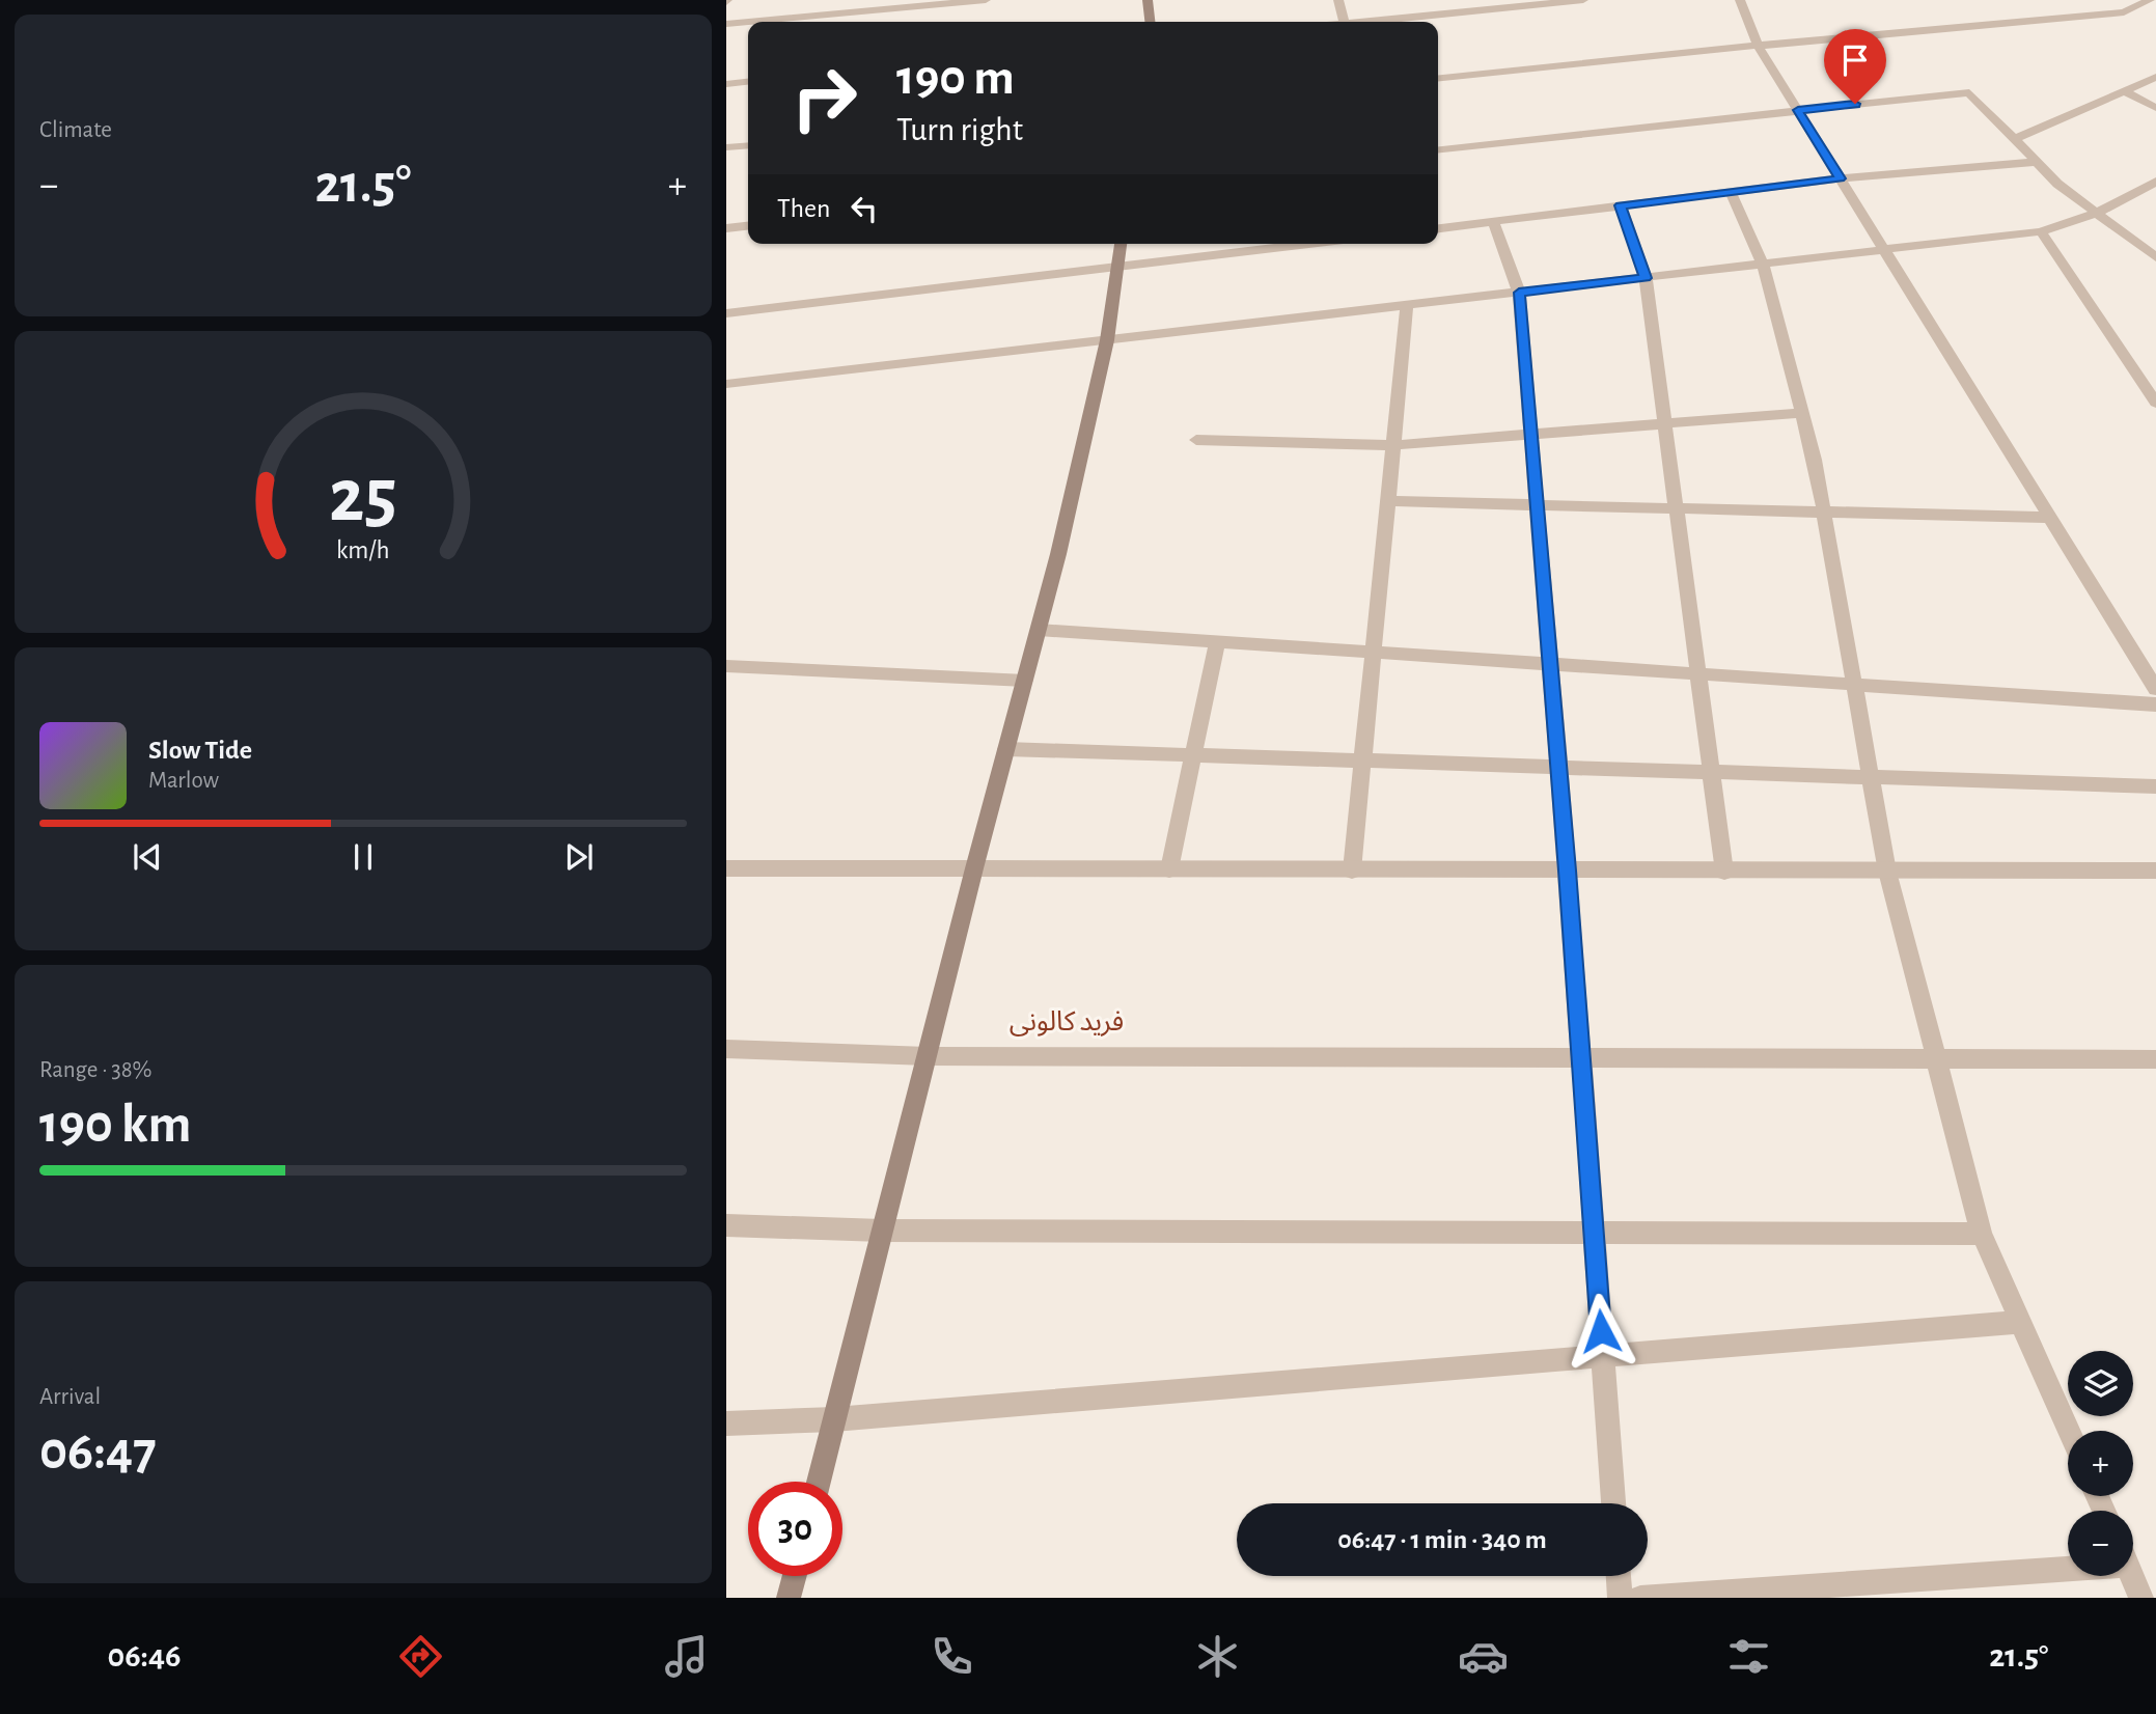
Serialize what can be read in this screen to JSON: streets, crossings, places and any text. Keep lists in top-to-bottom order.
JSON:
{
  "districts": ["فرید کالونی"],
  "page": {
    "tile": [
      "Climate",
      ["Range · 38%", "190 km"],
      ["Arrival", "06:47"]
    ],
    "turn": ["190 m", "Turn right"],
    "heat": ["−", "21.5°", "+"],
    "then": "Then",
    "song": ["Slow Tide", "Marlow"],
    "map_buttons": ["+", "−"],
    "limit": "30",
    "trip": "06:47 · 1 min · 340 m",
    "tabs": ["06:46", "21.5°"],
    "gauge": ["25", "km/h"]
  }
}
